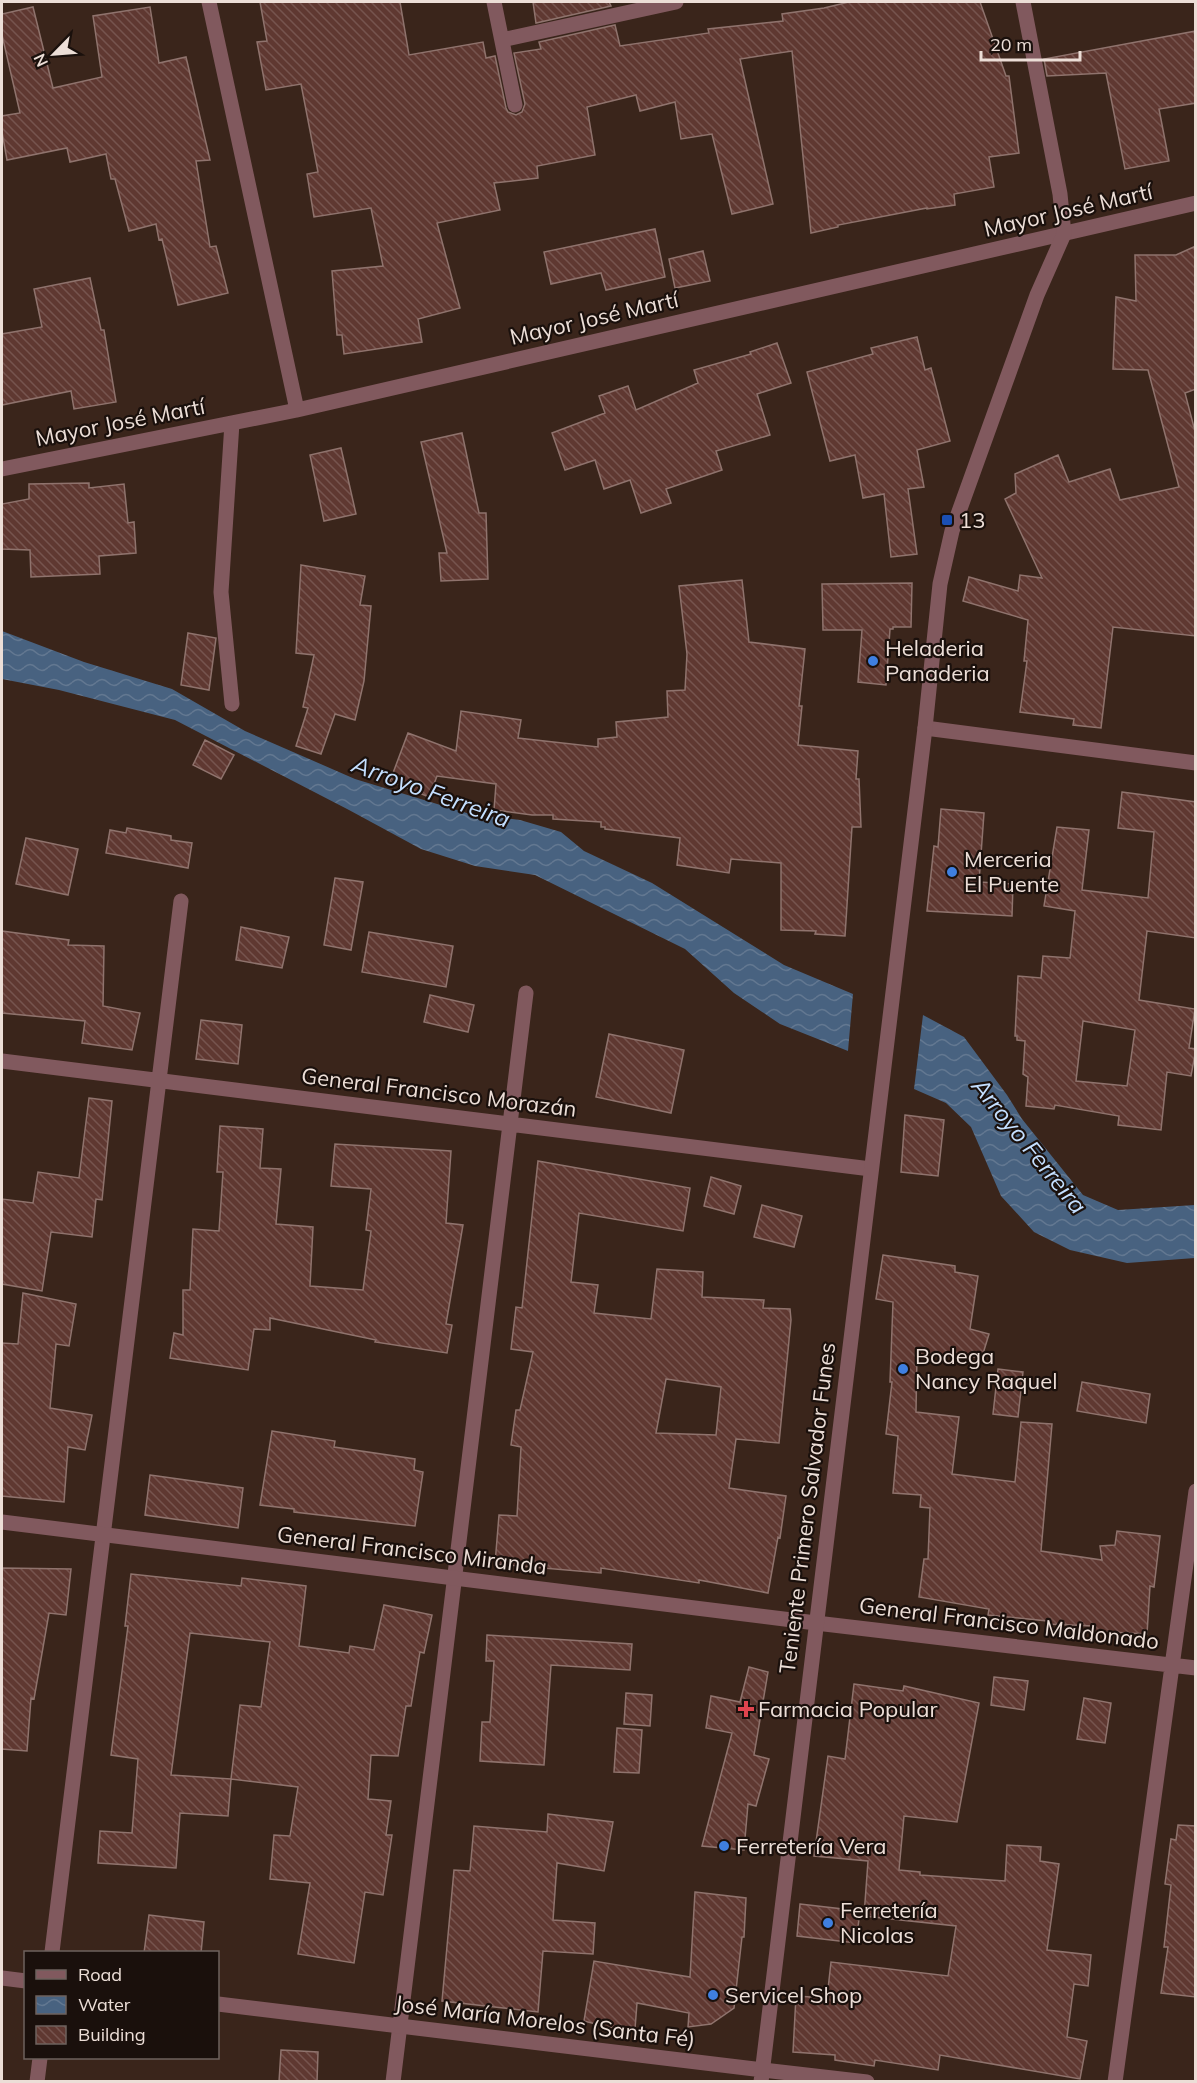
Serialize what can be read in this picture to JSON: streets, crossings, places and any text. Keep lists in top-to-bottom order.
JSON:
{
  "streets": {
    "street": [
      "Mayor José Martí",
      "General Francisco Morazán",
      "Teniente Primero Salvador Funes",
      "General Francisco Miranda",
      "General Francisco Maldonado",
      "José María Morelos (Santa Fé)"
    ]
  },
  "crossings": [
    ["Mayor José Martí", "Teniente Primero Salvador Funes"],
    ["General Francisco Morazán", "Teniente Primero Salvador Funes"],
    ["Teniente Primero Salvador Funes", "General Francisco Miranda"],
    ["Teniente Primero Salvador Funes", "General Francisco Maldonado"],
    ["Teniente Primero Salvador Funes", "José María Morelos (Santa Fé)"],
    ["General Francisco Miranda", "General Francisco Maldonado"]
  ],
  "water": ["Arroyo Ferreira"],
  "places": {
    "transit": ["13"],
    "other": [
      "Heladeria Panaderia",
      "Merceria El Puente",
      "Bodega Nancy Raquel",
      "Ferretería Vera",
      "Ferretería Nicolas",
      "Servicel Shop"
    ],
    "health": ["Farmacia Popular"]
  },
  "legend": ["Road", "Water", "Building"],
  "scale_bar": "20 m",
  "north": "bottom left"
}
